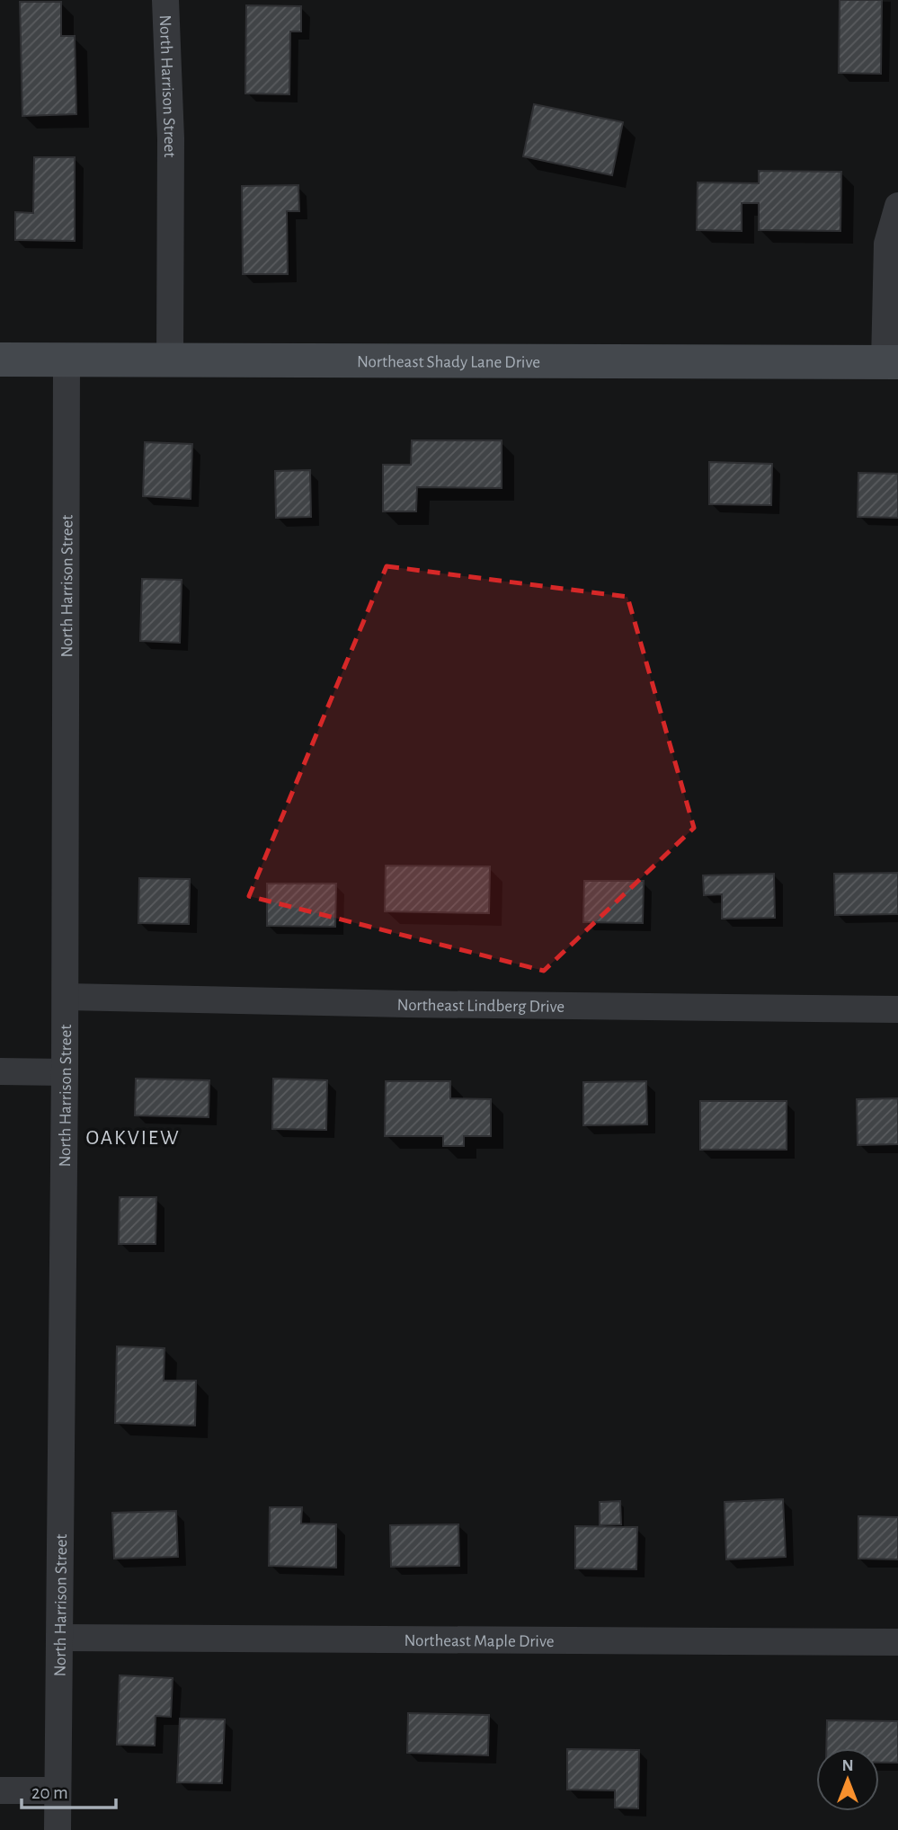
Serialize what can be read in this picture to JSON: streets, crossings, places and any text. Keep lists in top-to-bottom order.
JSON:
{
  "streets": {
    "street": [
      "North Harrison Street",
      "Northeast Shady Lane Drive",
      "Northeast Lindberg Drive",
      "Northeast Maple Drive"
    ]
  },
  "crossings": [
    ["North Harrison Street", "Northeast Shady Lane Drive"],
    ["North Harrison Street", "Northeast Lindberg Drive"],
    ["North Harrison Street", "Northeast Maple Drive"]
  ],
  "districts": ["OAKVIEW"],
  "scale_bar": "20 m",
  "north": "top"
}
